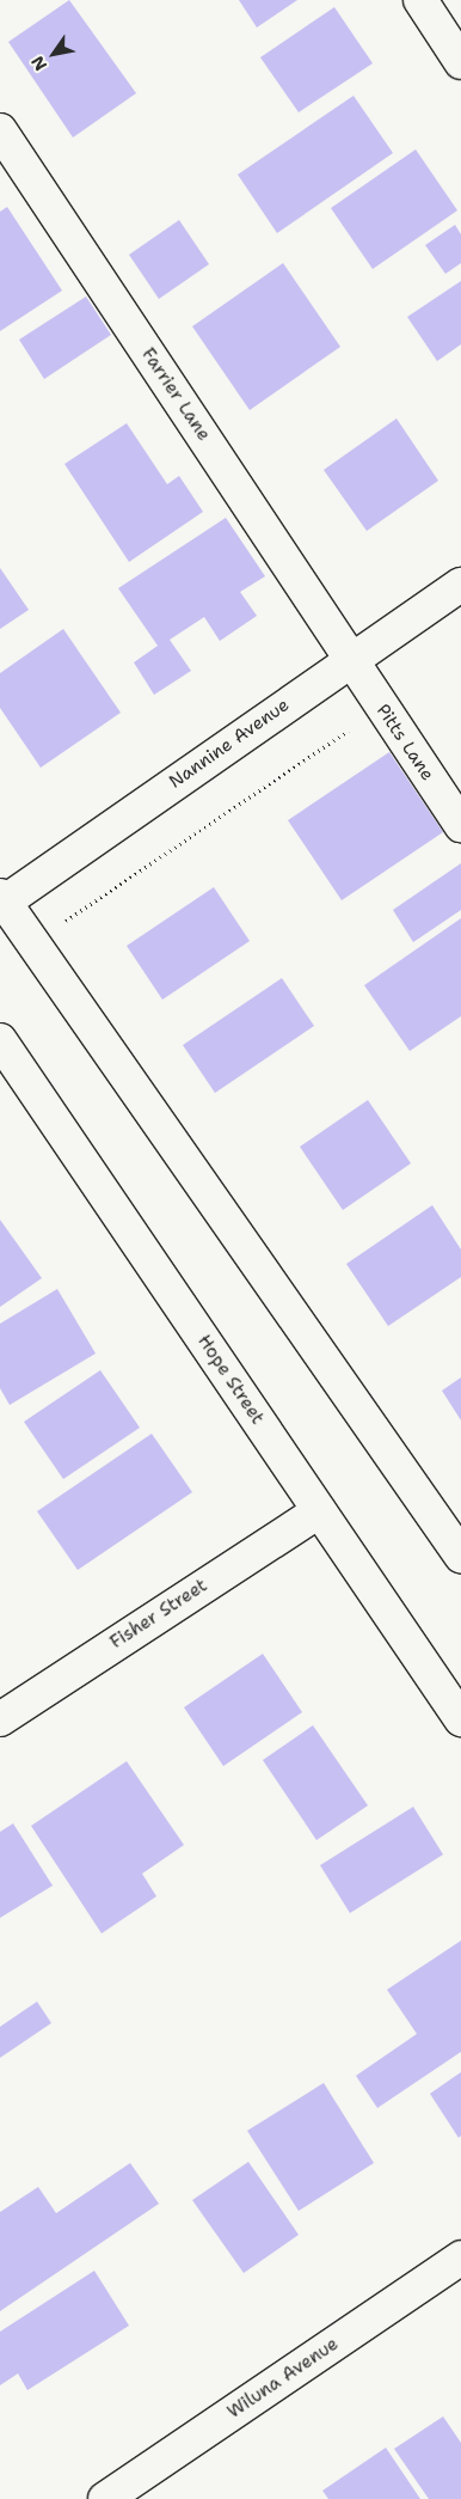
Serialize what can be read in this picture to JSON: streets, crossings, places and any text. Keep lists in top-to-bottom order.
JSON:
{
  "streets": {
    "street": [
      "Farrier Lane",
      "Pitts Lane",
      "Nannine Avenue",
      "Hope Street",
      "Fisher Street",
      "Wiluna Avenue"
    ]
  },
  "crossings": [
    ["Farrier Lane", "Pitts Lane"],
    ["Farrier Lane", "Nannine Avenue"],
    ["Pitts Lane", "Nannine Avenue"],
    ["Hope Street", "Fisher Street"]
  ],
  "north": "bottom left"
}
